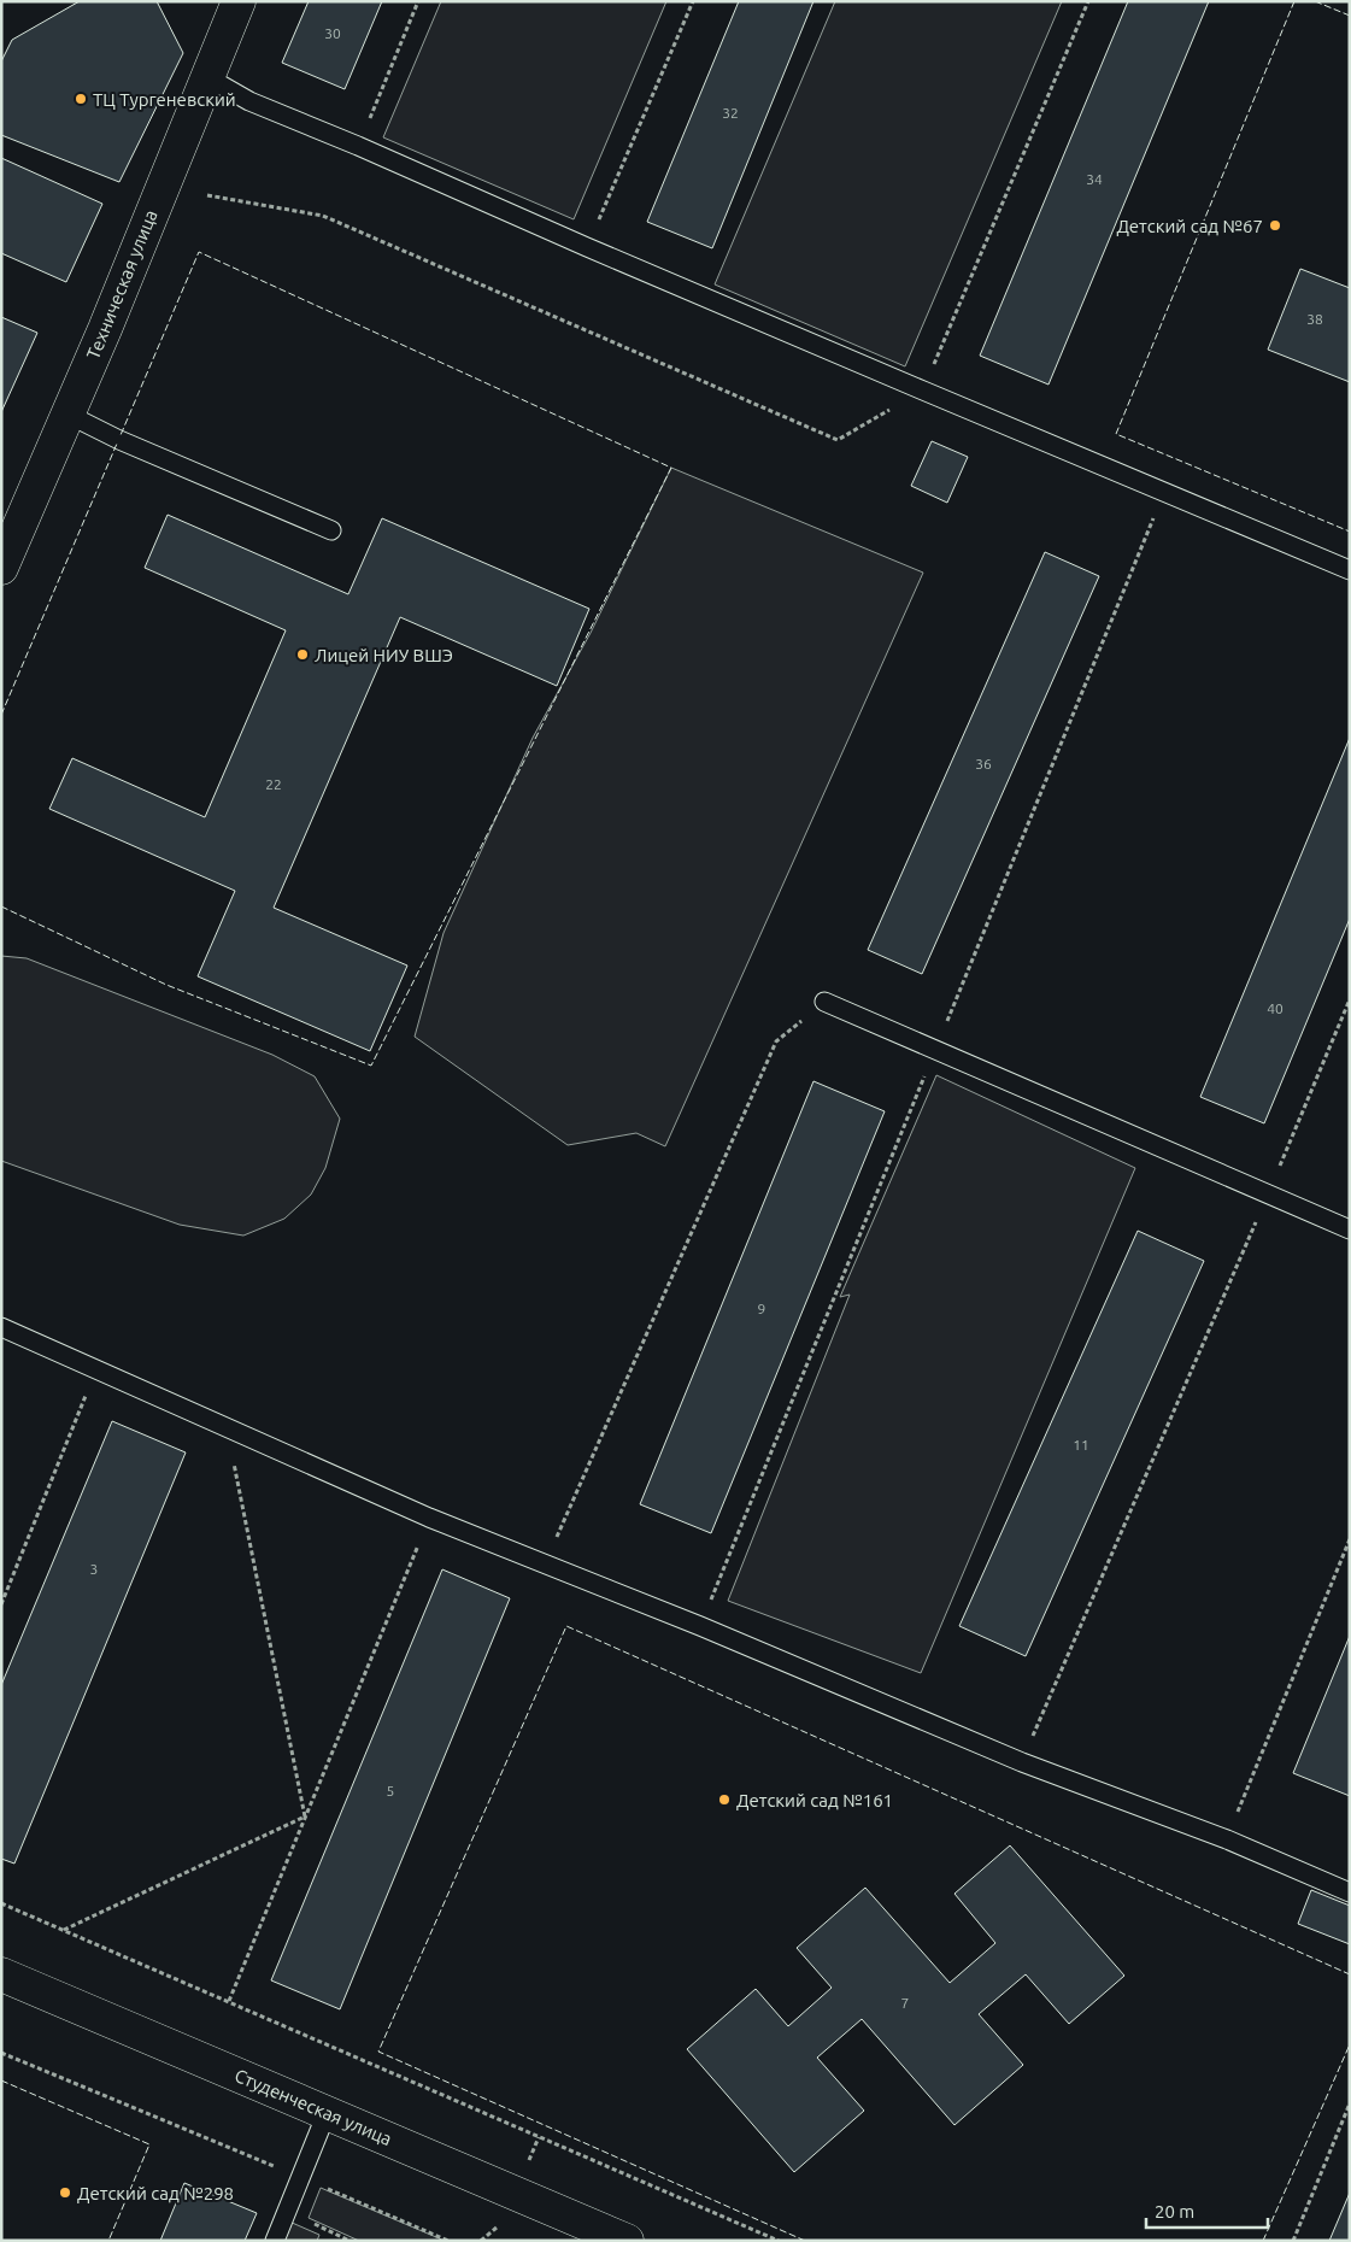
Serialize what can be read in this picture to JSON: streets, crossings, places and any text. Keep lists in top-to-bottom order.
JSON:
{
  "streets": {
    "street": ["Техническая улица", "Студенческая улица"]
  },
  "places": [
    "ТЦ Тургеневский",
    "Детский сад №67",
    "Лицей НИУ ВШЭ",
    "Детский сад №161",
    "Детский сад №298"
  ],
  "house_numbers": [
    "30",
    "32",
    "34",
    "38",
    "36",
    "22",
    "40",
    "9",
    "11",
    "3",
    "5",
    "7"
  ],
  "scale_bar": "20 m"
}
